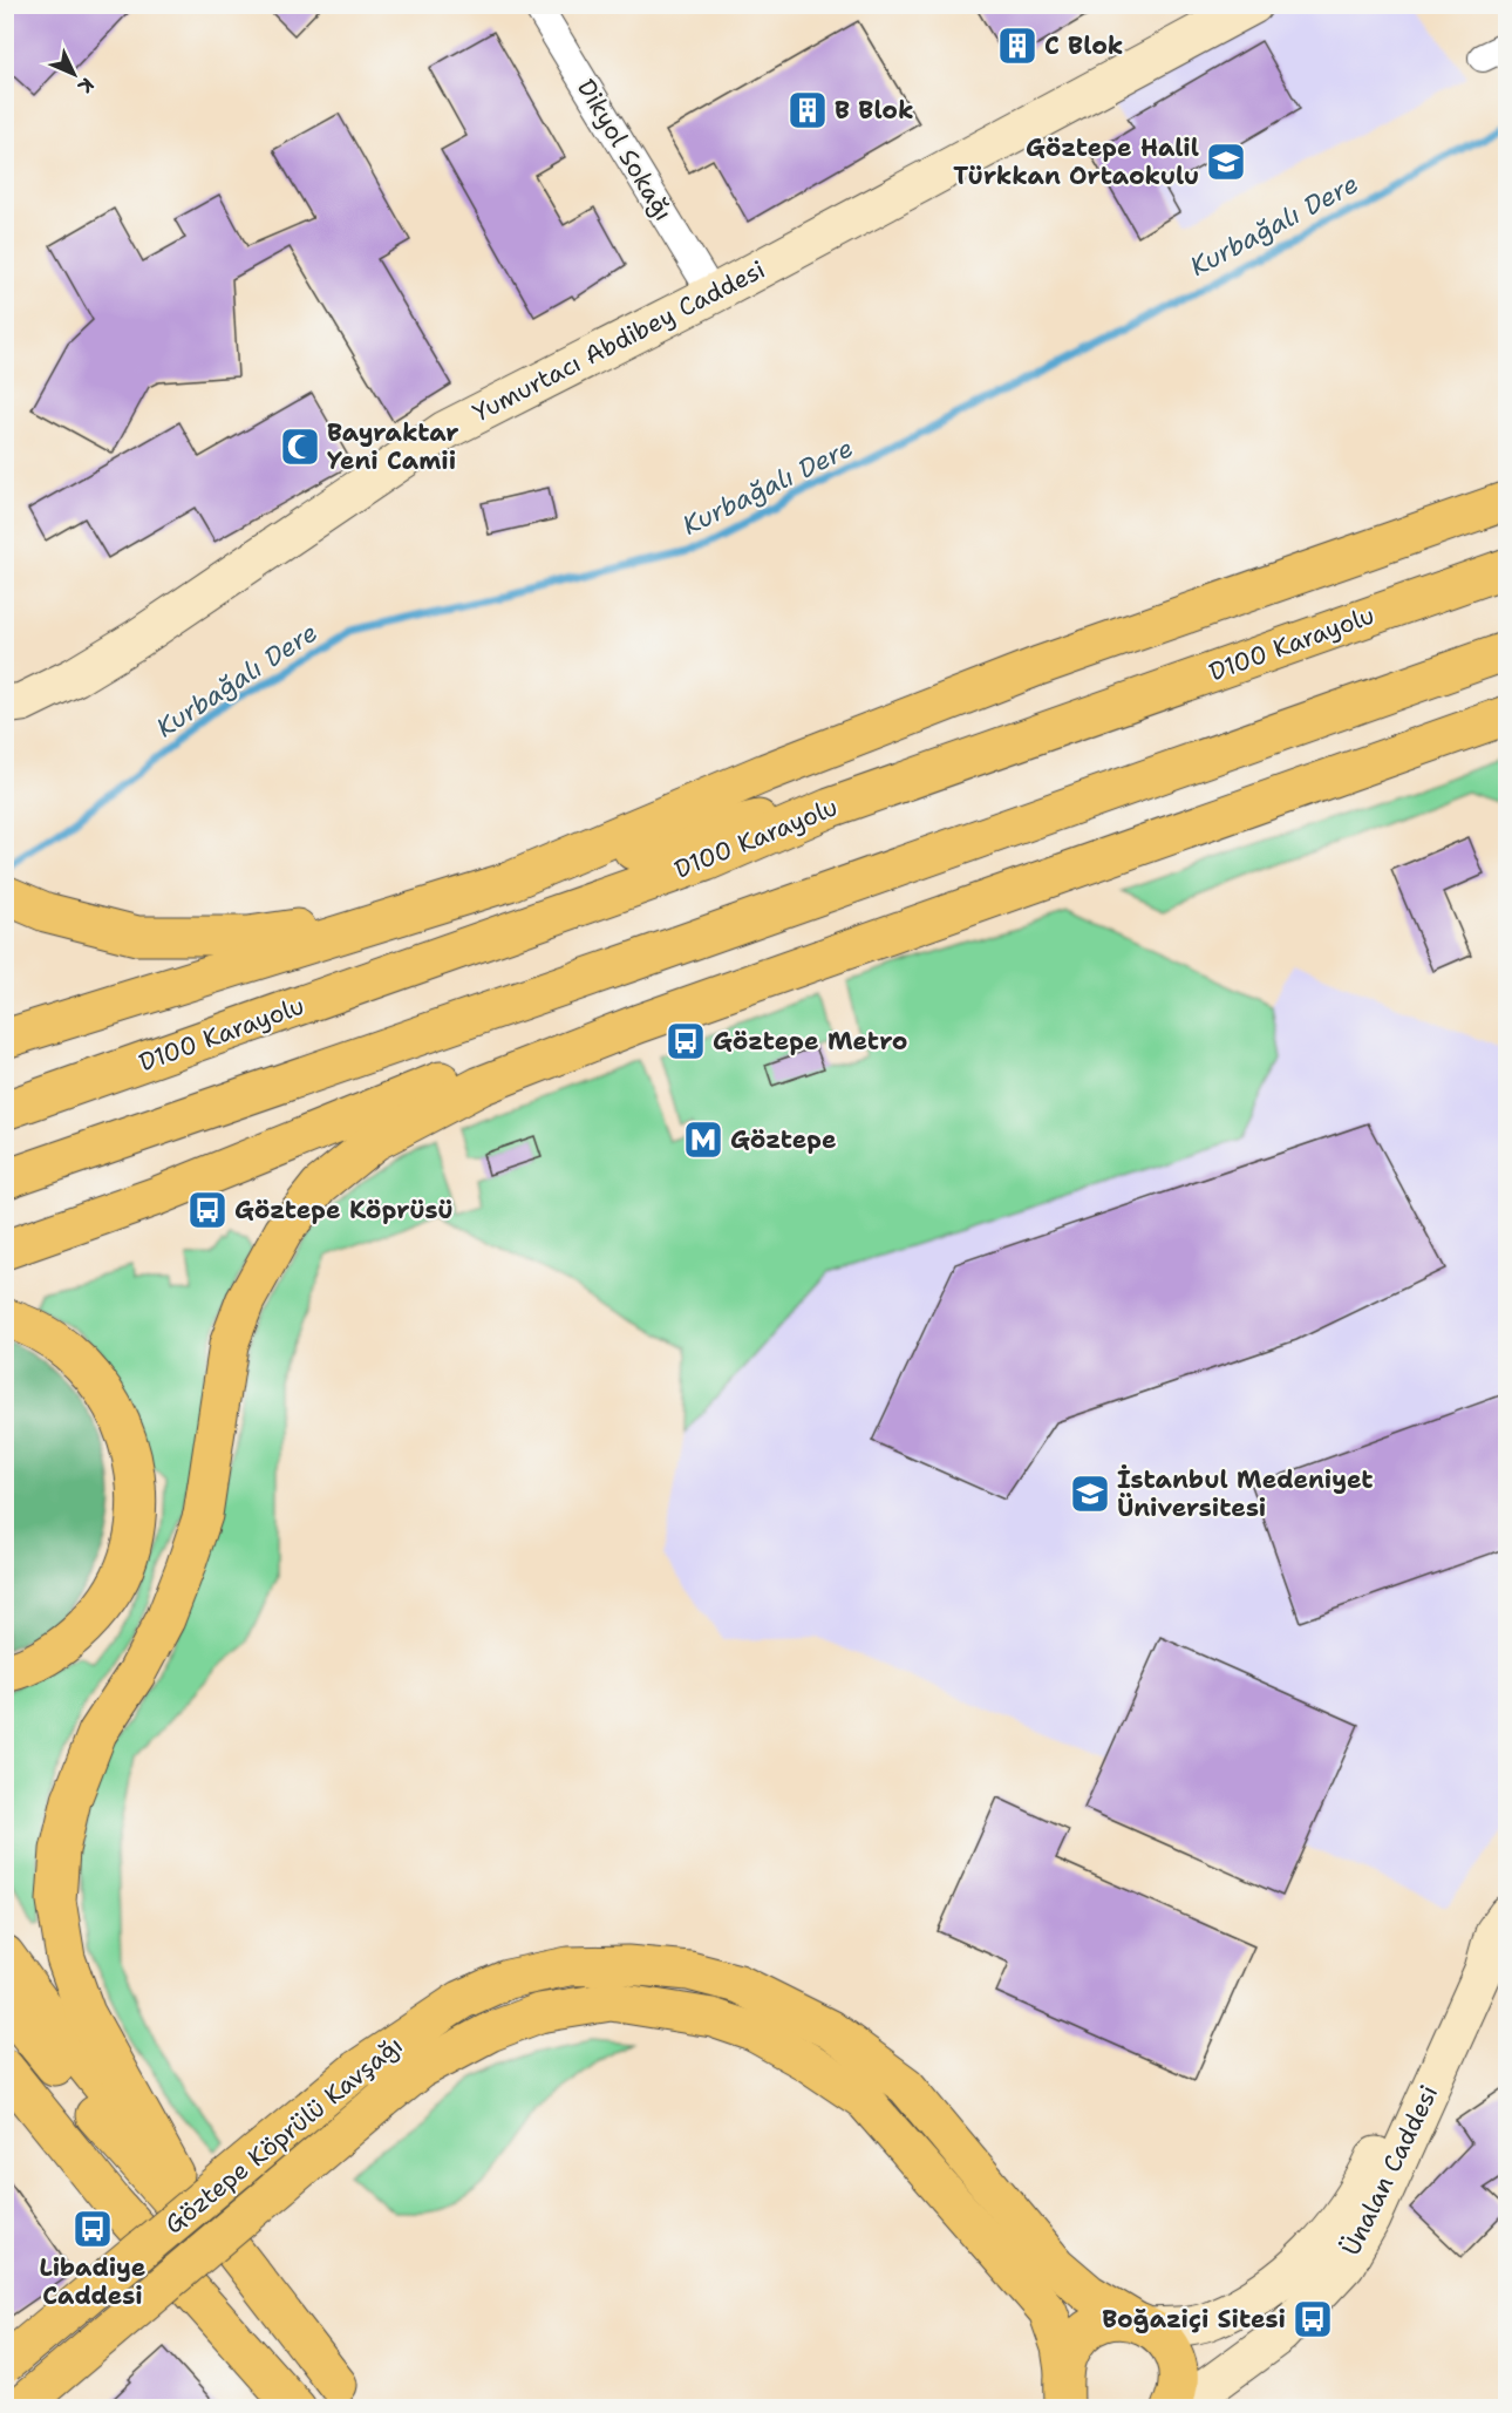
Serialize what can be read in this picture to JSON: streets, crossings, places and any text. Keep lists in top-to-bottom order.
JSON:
{
  "streets": {
    "main road": [
      "Yumurtacı Abdibey Caddesi",
      "D100 Karayolu",
      "Göztepe Köprülü Kavşağı",
      "Ünalan Caddesi"
    ],
    "street": ["Dikyol Sokağı"]
  },
  "crossings": [
    ["Dikyol Sokağı", "Yumurtacı Abdibey Caddesi"]
  ],
  "water": ["Kurbağalı Dere"],
  "places": {
    "building": ["C Blok", "B Blok"],
    "school or university": ["Göztepe Halil Türkkan Ortaokulu", "İstanbul Medeniyet Üniversitesi"],
    "mosque": ["Bayraktar Yeni Camii"],
    "bus stop": [
      "Göztepe Metro",
      "Göztepe Köprüsü",
      "Libadiye Caddesi",
      "Boğaziçi Sitesi"
    ],
    "metro station": ["Göztepe"]
  },
  "north": "bottom right"
}
